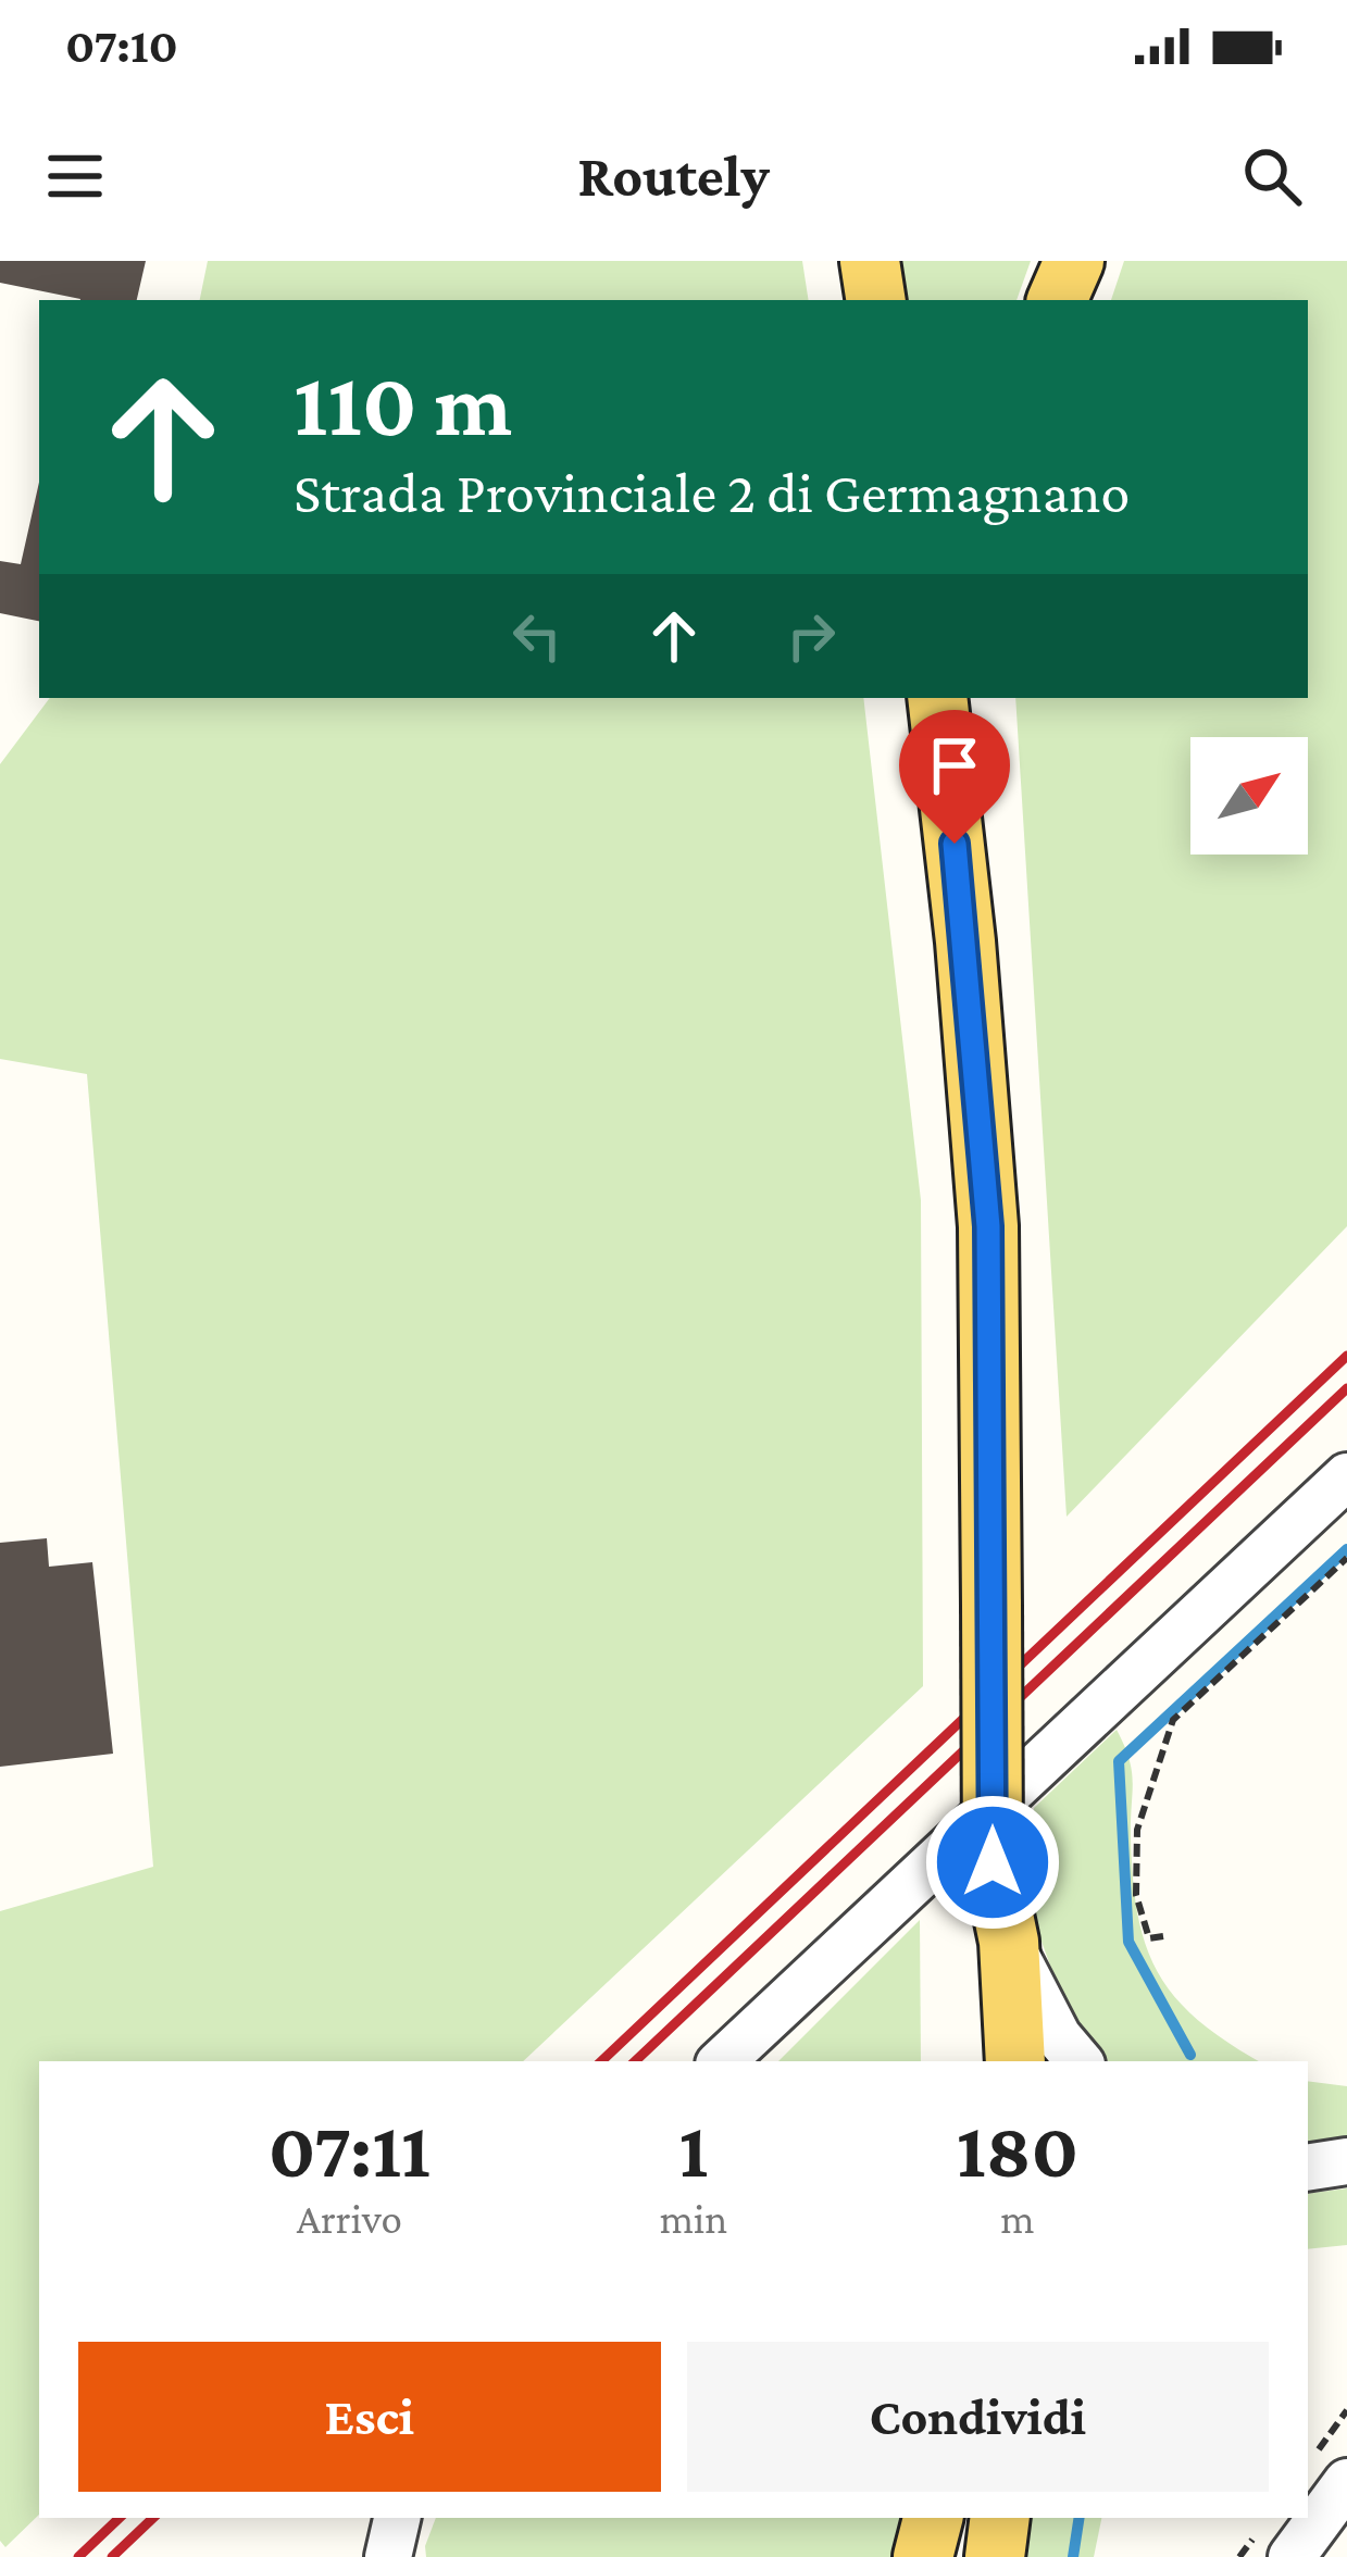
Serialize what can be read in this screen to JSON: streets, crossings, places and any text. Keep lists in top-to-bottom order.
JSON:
{
  "north": "top right",
  "page": {
    "status": "07:10",
    "header": "Routely",
    "turn": ["110 m", "Strada Provinciale 2 di Germagnano"],
    "eta": [
      "07:11",
      "Arrivo",
      "1",
      "min",
      "180",
      "m"
    ],
    "buttons": ["Esci", "Condividi"]
  }
}
